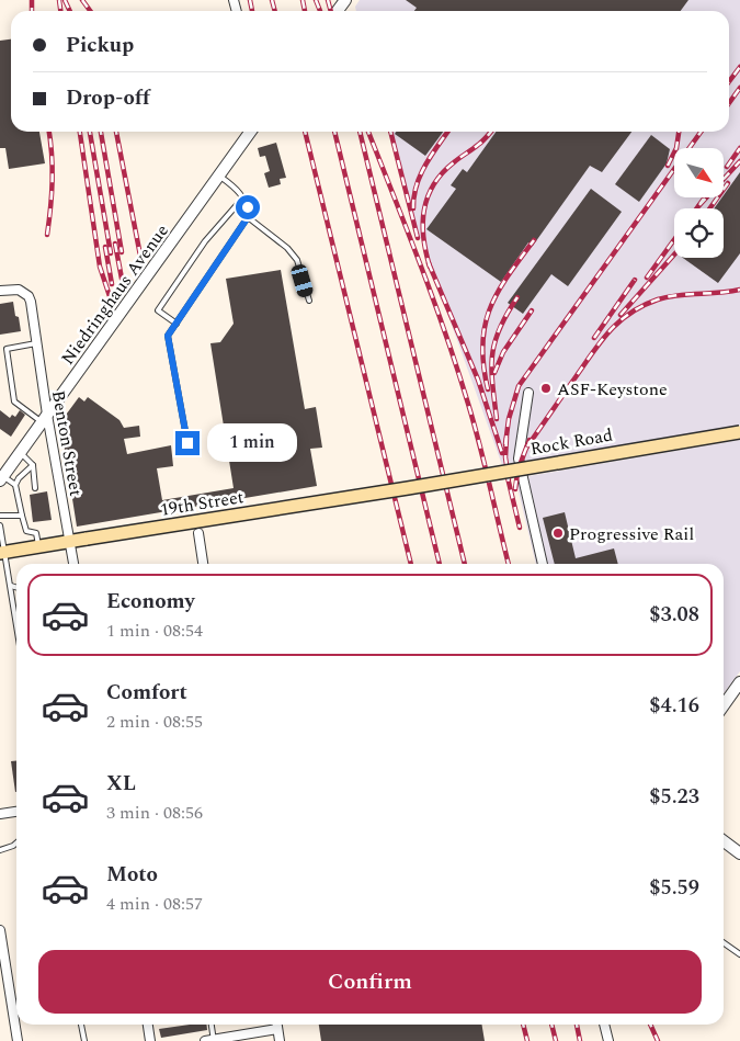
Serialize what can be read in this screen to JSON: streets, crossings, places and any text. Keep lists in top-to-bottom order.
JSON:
{
  "streets": {
    "main road": ["Rock Road", "19th Street"],
    "street": ["Niedringhaus Avenue", "Benton Street"]
  },
  "crossings": [
    ["Niedringhaus Avenue", "Benton Street"],
    ["Rock Road", "19th Street"],
    ["Benton Street", "19th Street"]
  ],
  "places": ["ASF-Keystone", "Progressive Rail"],
  "north": "bottom right",
  "page": {
    "banner": ["Pickup", "Drop-off"],
    "bubble": "1 min",
    "list": [
      {
        "name": "Economy",
        "note": "1 min · 08:54",
        "value": "$3.08"
      },
      {
        "name": "Comfort",
        "note": "2 min · 08:55",
        "value": "$4.16"
      },
      {
        "name": "XL",
        "note": "3 min · 08:56",
        "value": "$5.23"
      },
      {
        "name": "Moto",
        "note": "4 min · 08:57",
        "value": "$5.59"
      }
    ],
    "buttons": "Confirm"
  }
}
